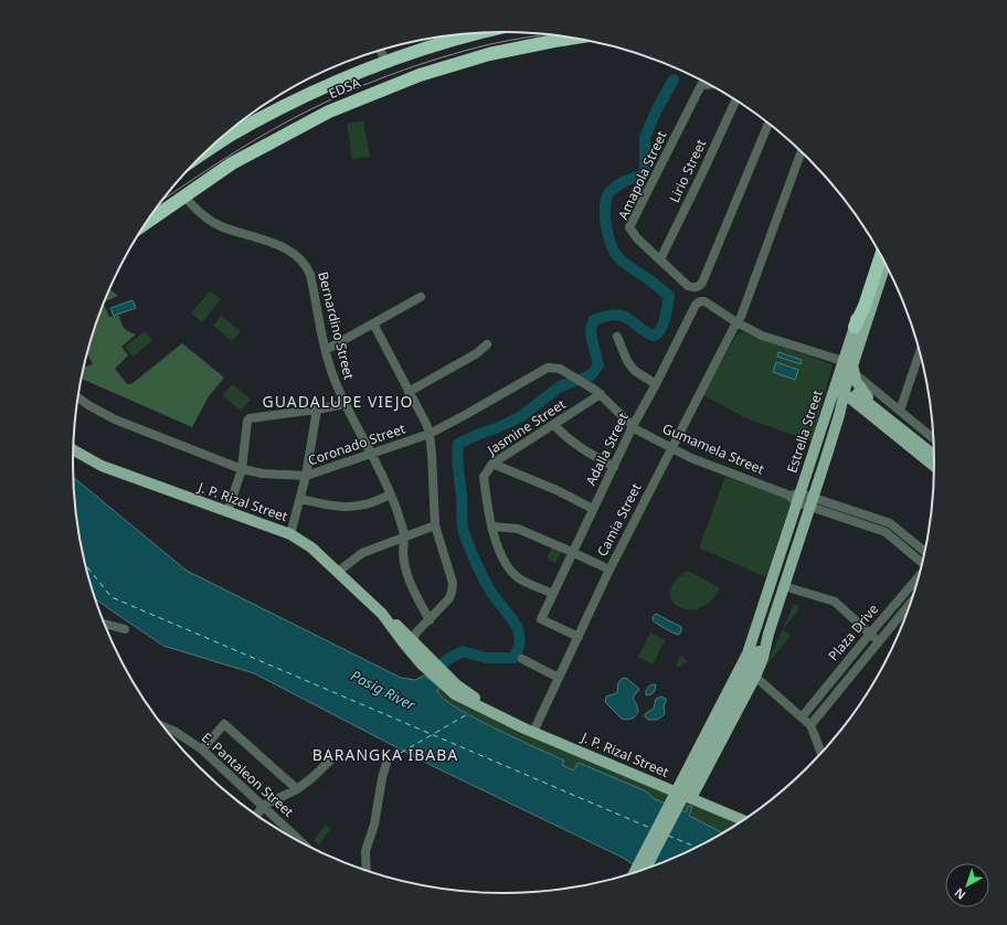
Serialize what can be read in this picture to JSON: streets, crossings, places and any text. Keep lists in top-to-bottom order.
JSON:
{
  "streets": {
    "highway": ["EDSA"],
    "main road": ["Estrella Street", "J. P. Rizal Street"],
    "street": [
      "Lirio Street",
      "Amapola Street",
      "Bernardino Street",
      "Jasmine Street",
      "Coronado Street",
      "Adalla Street",
      "Gumamela Street",
      "Camia Street",
      "Plaza Drive",
      "E. Pantaleon Street"
    ]
  },
  "crossings": [
    ["EDSA", "Bernardino Street"],
    ["Lirio Street", "Amapola Street"],
    ["Bernardino Street", "Coronado Street"],
    ["Jasmine Street", "Adalla Street"],
    ["Jasmine Street", "Gumamela Street"],
    ["Estrella Street", "Gumamela Street"],
    ["Estrella Street", "J. P. Rizal Street"],
    ["Coronado Street", "Gumamela Street"],
    ["Adalla Street", "Gumamela Street"],
    ["Adalla Street", "Camia Street"],
    ["Gumamela Street", "Camia Street"],
    ["J. P. Rizal Street", "Camia Street"]
  ],
  "districts": ["GUADALUPE VIEJO", "BARANGKA IBABA"],
  "water": ["Pasig River"],
  "north": "bottom left"
}
